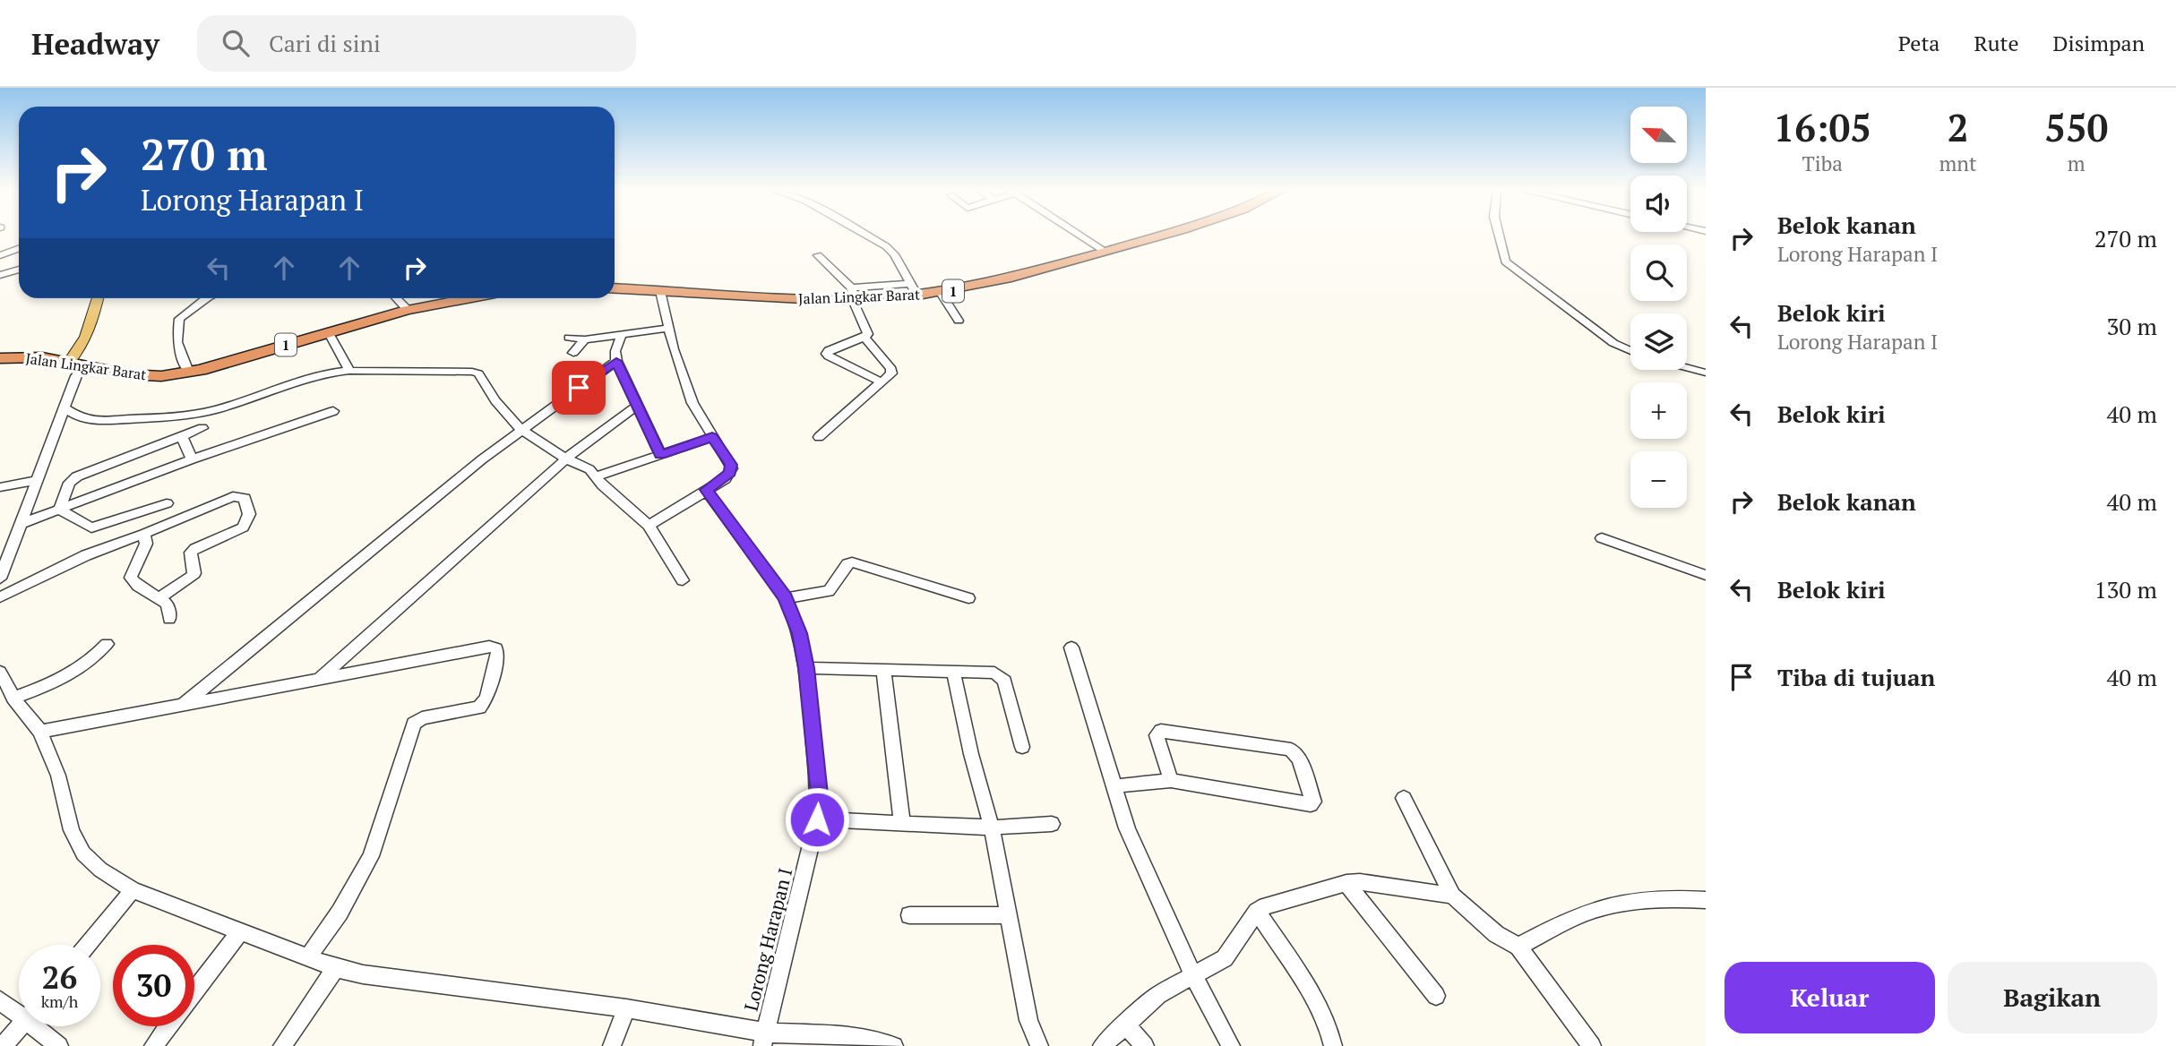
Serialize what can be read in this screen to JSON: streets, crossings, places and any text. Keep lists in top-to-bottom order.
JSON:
{
  "streets": {
    "highway": ["1", "Jalan Lingkar Barat"],
    "street": ["Lorong Harapan I"]
  },
  "north": "top left",
  "page": {
    "header": "Headway",
    "search": "Cari di sini",
    "nav": ["Peta", "Rute", "Disimpan"],
    "eta": [
      "16:05",
      "Tiba",
      "2",
      "mnt",
      "550",
      "m"
    ],
    "map_buttons": ["+", "−"],
    "turn": ["270 m", "Lorong Harapan I"],
    "list": [
      {
        "name": "Belok kanan",
        "note": "Lorong Harapan I",
        "value": "270 m"
      },
      {
        "name": "Belok kiri",
        "note": "Lorong Harapan I",
        "value": "30 m"
      },
      {
        "name": "Belok kiri",
        "value": "40 m"
      },
      {
        "name": "Belok kanan",
        "value": "40 m"
      },
      {
        "name": "Belok kiri",
        "value": "130 m"
      },
      {
        "name": "Tiba di tujuan",
        "value": "40 m"
      }
    ],
    "speed": "26 km/h",
    "limit": "30",
    "buttons": ["Keluar", "Bagikan"]
  }
}
